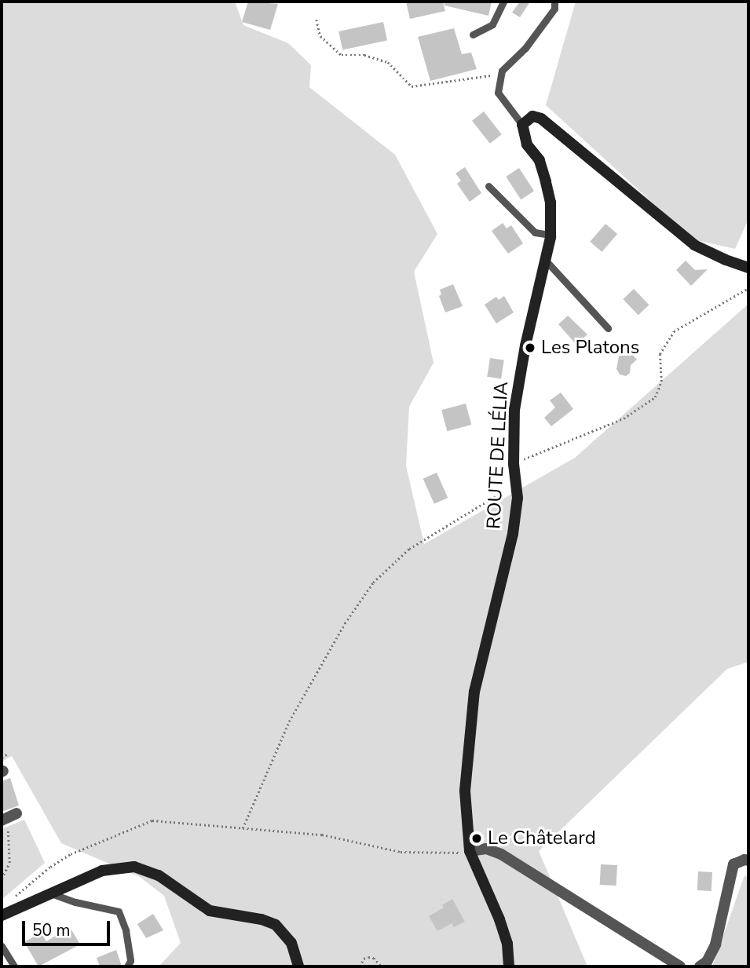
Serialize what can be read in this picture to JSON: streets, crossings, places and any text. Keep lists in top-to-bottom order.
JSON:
{
  "streets": {
    "street": ["ROUTE DE LÉLIA"]
  },
  "places": ["Les Platons", "Le Châtelard"],
  "scale_bar": "50 m"
}
